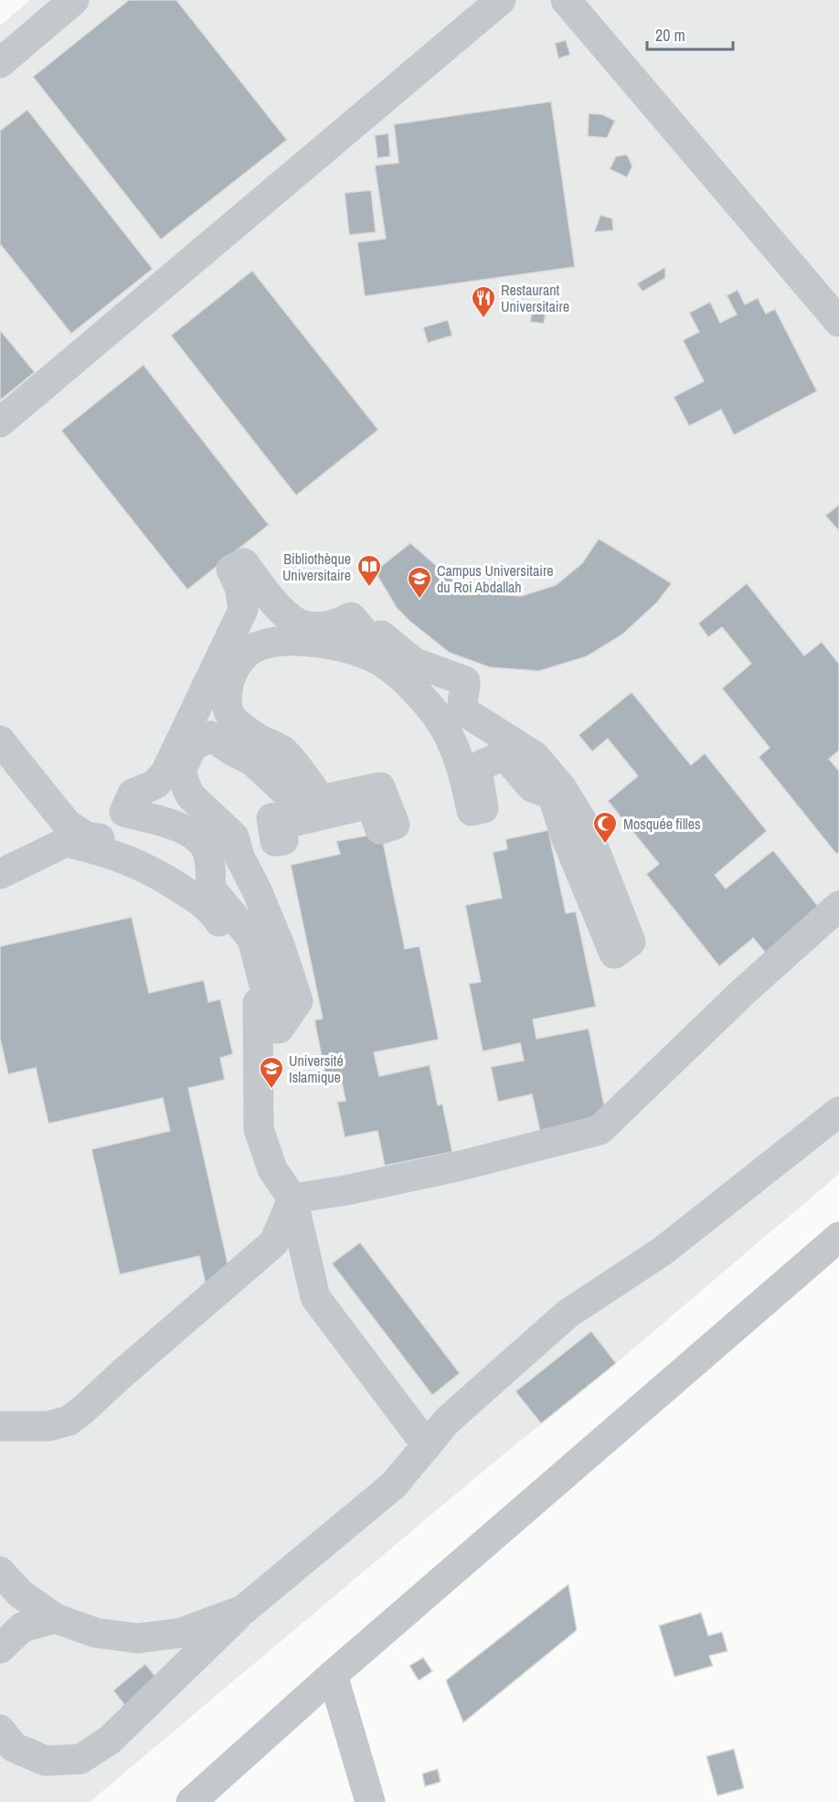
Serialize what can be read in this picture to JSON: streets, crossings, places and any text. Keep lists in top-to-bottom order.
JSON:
{
  "places": {
    "restaurant": ["Restaurant Universitaire"],
    "library": ["Bibliothèque Universitaire"],
    "school or university": ["Campus Universitaire du Roi Abdallah", "Université Islamique"],
    "mosque": ["Mosquée filles"]
  },
  "scale_bar": "20 m"
}
